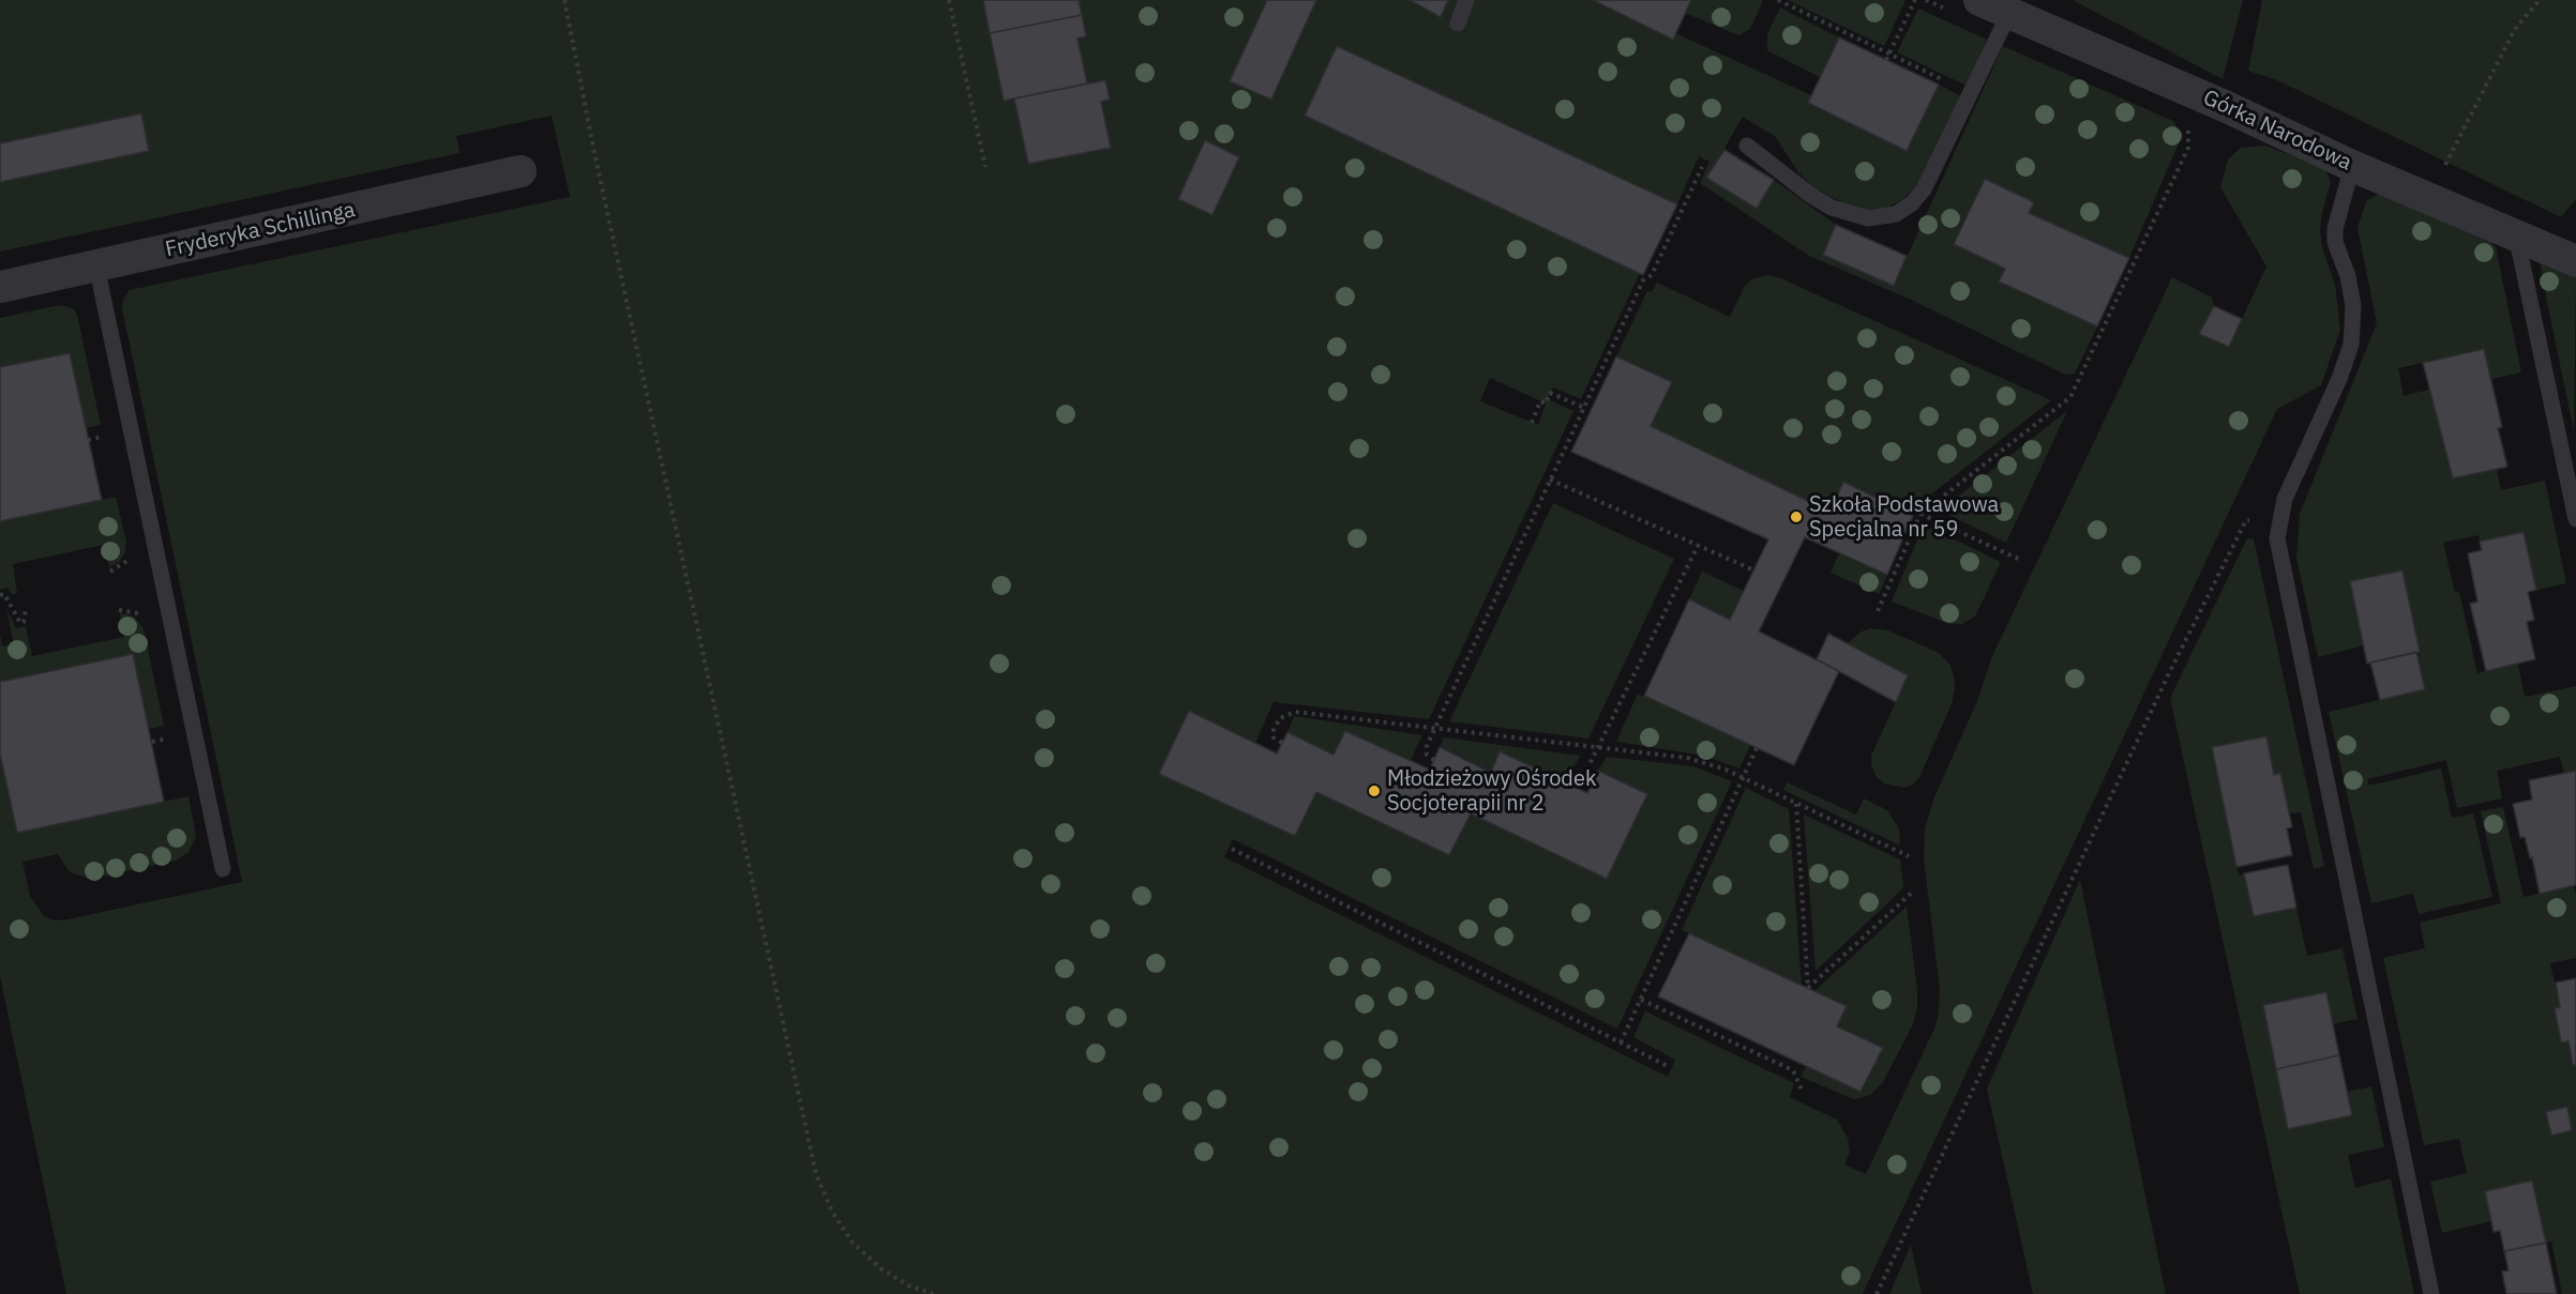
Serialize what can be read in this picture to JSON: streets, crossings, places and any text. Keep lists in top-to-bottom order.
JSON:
{
  "streets": {
    "street": ["Górka Narodowa", "Fryderyka Schillinga"]
  },
  "places": ["Szkoła Podstawowa Specjalna nr 59", "Młodzieżowy Ośrodek Socjoterapii nr 2"]
}
